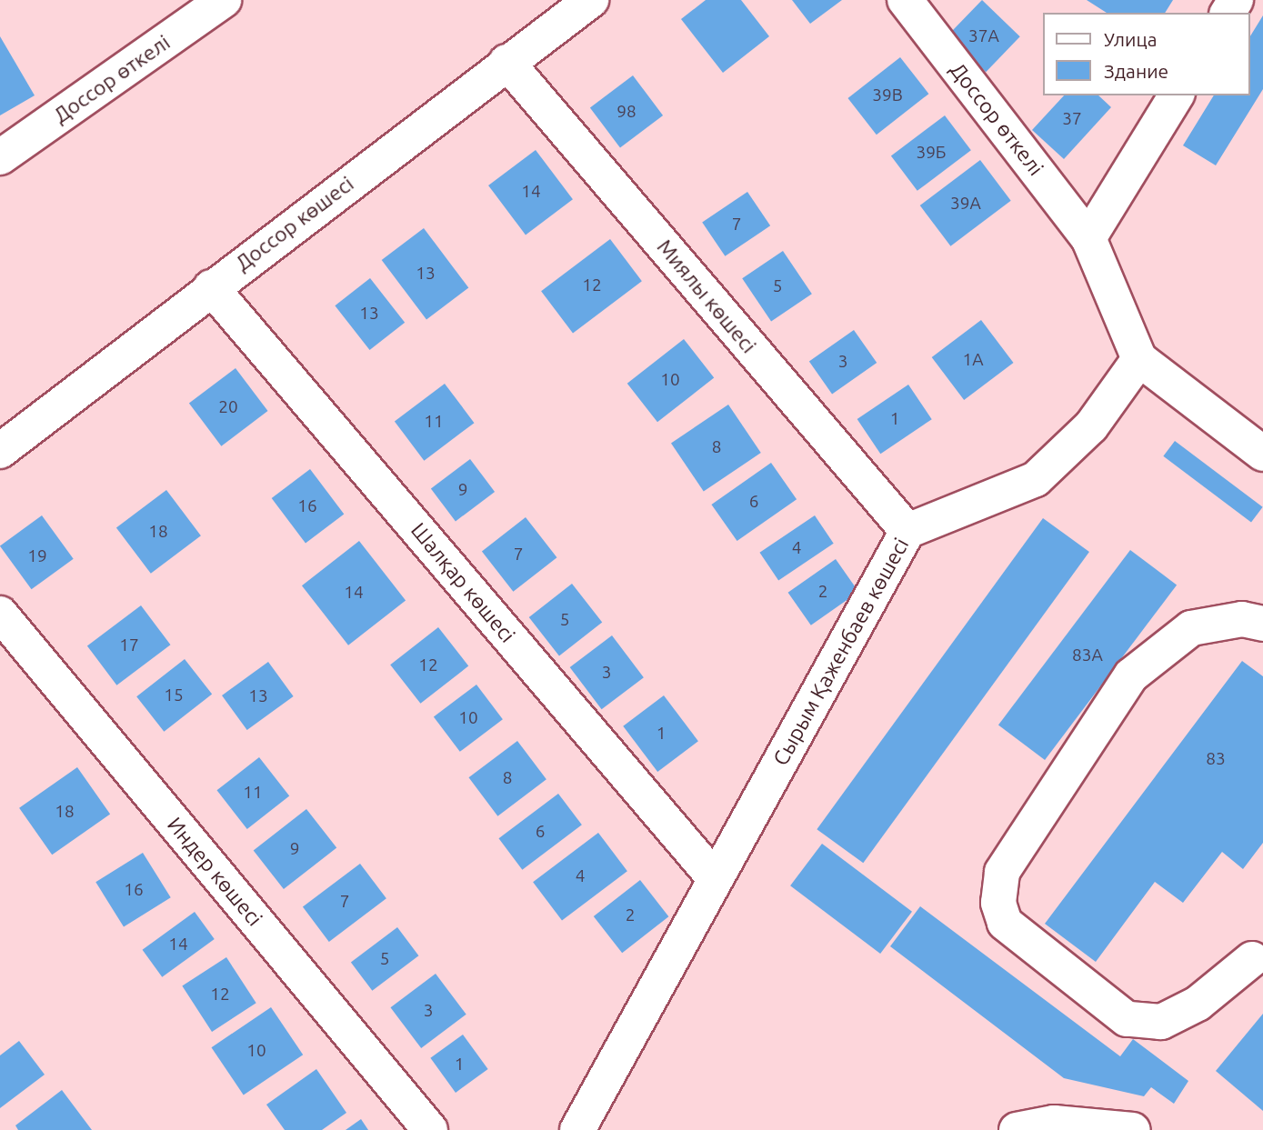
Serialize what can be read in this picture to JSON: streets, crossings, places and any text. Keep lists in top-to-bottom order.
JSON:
{
  "streets": {
    "street": [
      "Доссор өткелі",
      "Доссор көшесі",
      "Миялы көшесі",
      "Шалқар көшесі",
      "Сырым Қаженбаев көшесі",
      "Индер көшесі"
    ]
  },
  "crossings": [
    ["Доссор көшесі", "Миялы көшесі"],
    ["Доссор көшесі", "Шалқар көшесі"],
    ["Миялы көшесі", "Сырым Қаженбаев көшесі"],
    ["Шалқар көшесі", "Сырым Қаженбаев көшесі"]
  ],
  "house_numbers": [
    "37А",
    "39В",
    "98",
    "37",
    "39Б",
    "14",
    "39А",
    "7",
    "13",
    "12",
    "5",
    "13",
    "1А",
    "3",
    "10",
    "20",
    "1",
    "11",
    "8",
    "9",
    "6",
    "16",
    "18",
    "4",
    "7",
    "19",
    "2",
    "14",
    "5",
    "17",
    "83А",
    "12",
    "3",
    "15",
    "13",
    "10",
    "1",
    "83",
    "8",
    "11",
    "18",
    "6",
    "9",
    "4",
    "16",
    "7",
    "2",
    "14",
    "5",
    "12",
    "3",
    "10",
    "1"
  ],
  "legend": ["Улица", "Здание"]
}
